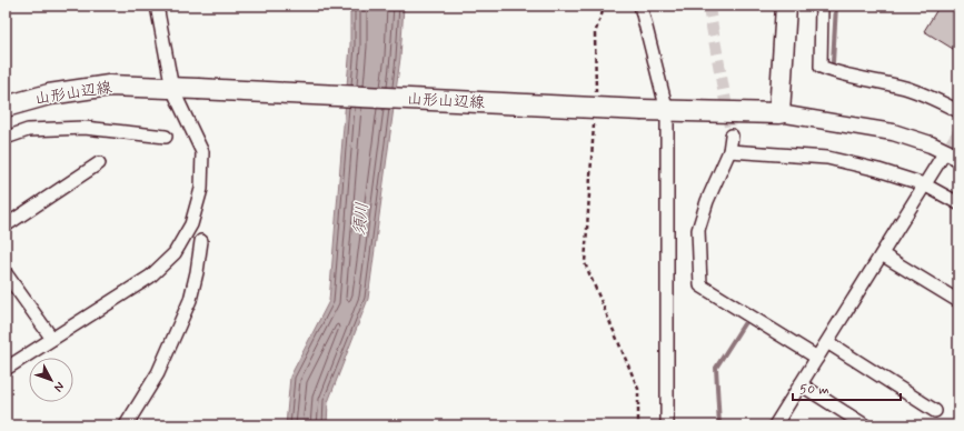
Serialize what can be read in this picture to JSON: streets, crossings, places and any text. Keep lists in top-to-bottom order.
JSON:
{
  "streets": {
    "main road": ["山形山辺線"]
  },
  "water": ["須川"],
  "scale_bar": "50 m",
  "north": "bottom right"
}
